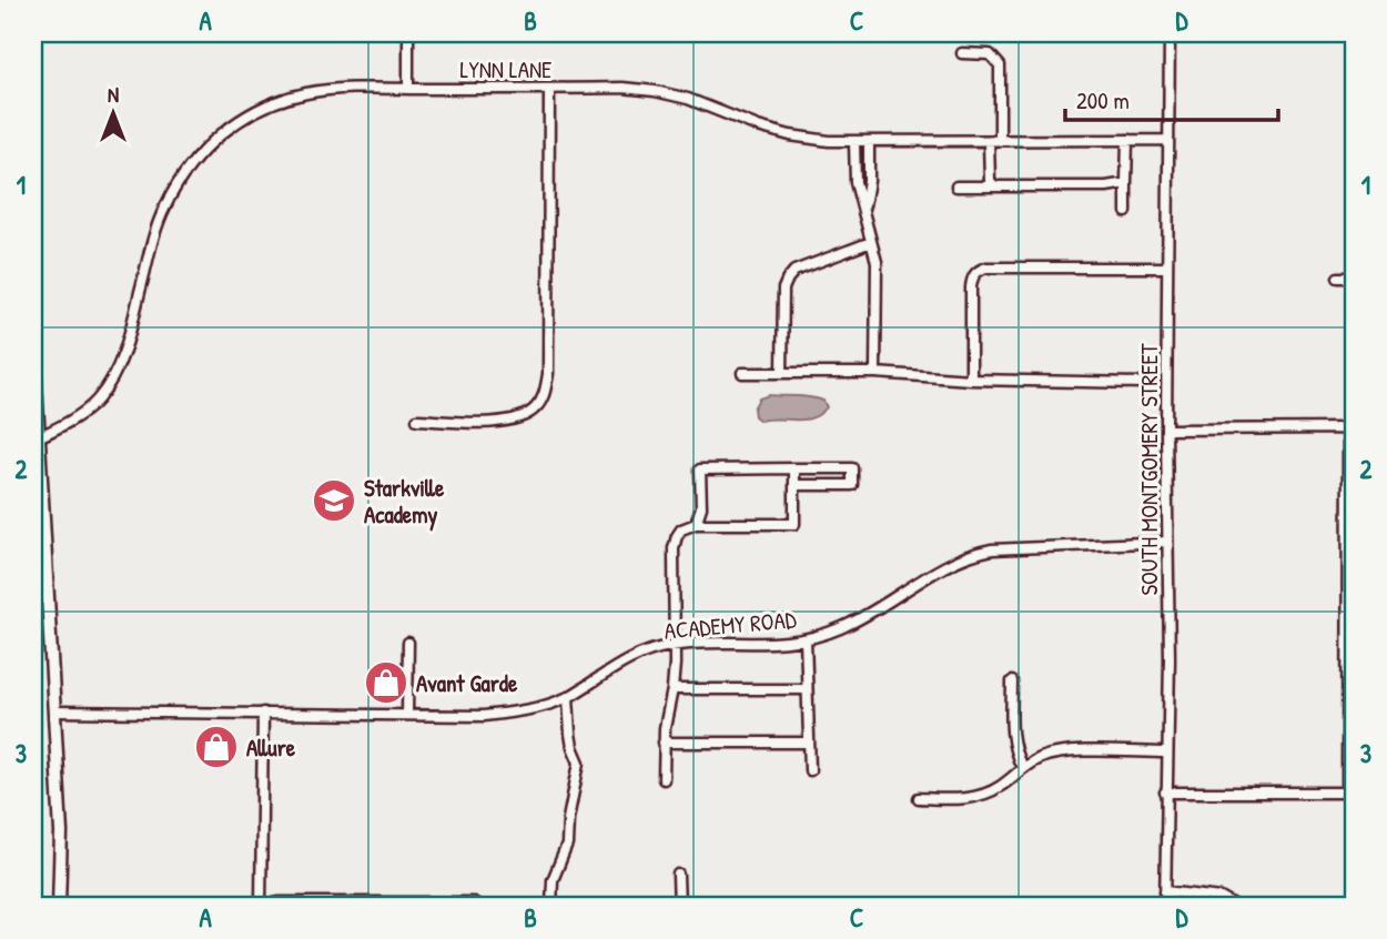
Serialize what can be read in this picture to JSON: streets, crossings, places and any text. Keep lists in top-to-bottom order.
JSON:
{
  "streets": {
    "street": ["LYNN LANE", "SOUTH MONTGOMERY STREET", "ACADEMY ROAD"]
  },
  "crossings": [
    ["LYNN LANE", "SOUTH MONTGOMERY STREET"],
    ["SOUTH MONTGOMERY STREET", "ACADEMY ROAD"]
  ],
  "places": {
    "school or university": ["Starkville Academy"],
    "shop": ["Avant Garde", "Allure"]
  },
  "scale_bar": "200 m",
  "north": "top",
  "grid": {
    "columns": [
      "A",
      "B",
      "C",
      "D"
    ],
    "rows": ["1", "2", "3"]
  }
}
